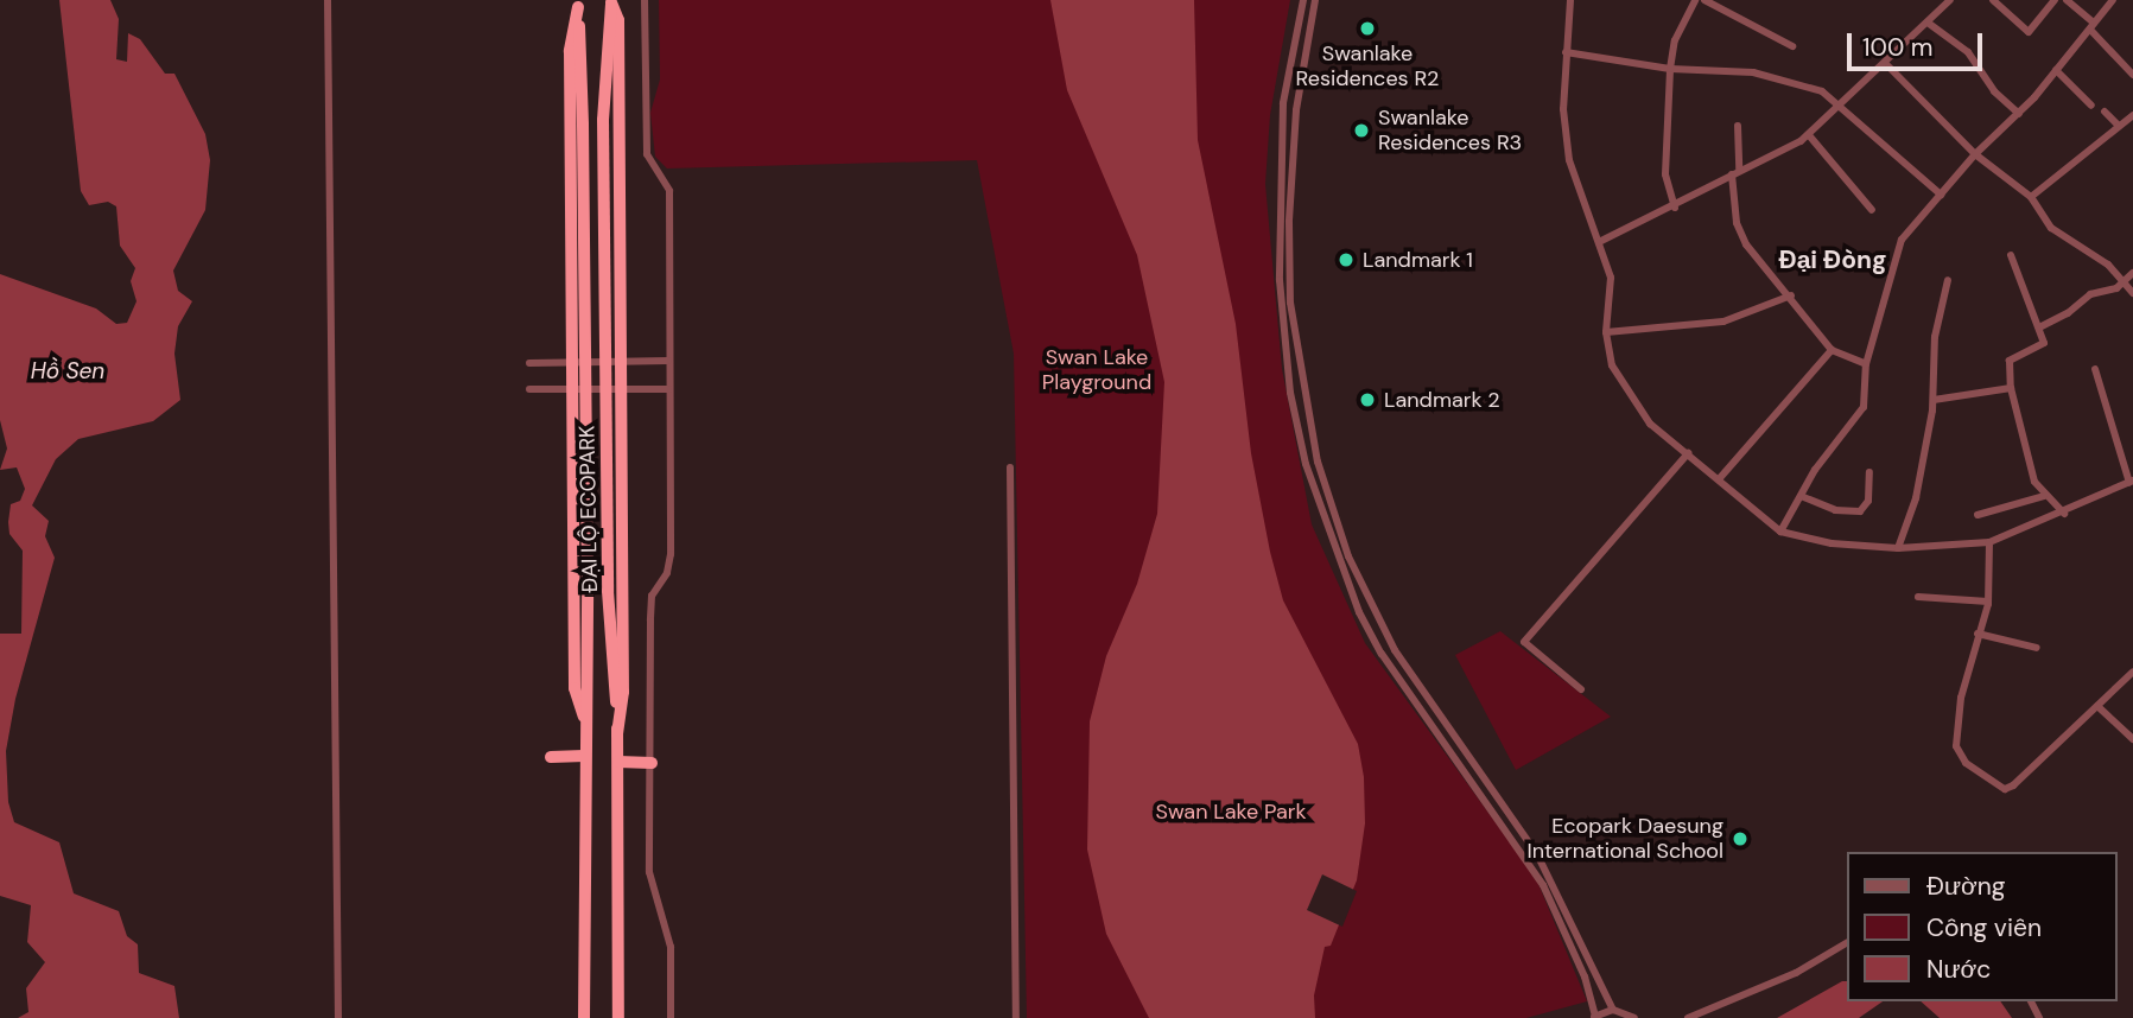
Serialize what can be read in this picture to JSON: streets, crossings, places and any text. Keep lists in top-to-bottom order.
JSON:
{
  "streets": {
    "highway": ["ĐẠI LỘ ECOPARK"]
  },
  "districts": ["Đại Đòng"],
  "water": ["Hồ Sen"],
  "parks": ["Swan Lake Playground", "Swan Lake Park"],
  "places": [
    "Swanlake Residences R2",
    "Swanlake Residences R3",
    "Landmark 1",
    "Landmark 2",
    "Ecopark Daesung International School"
  ],
  "legend": ["Đường", "Công viên", "Nước"],
  "scale_bar": "100 m"
}
